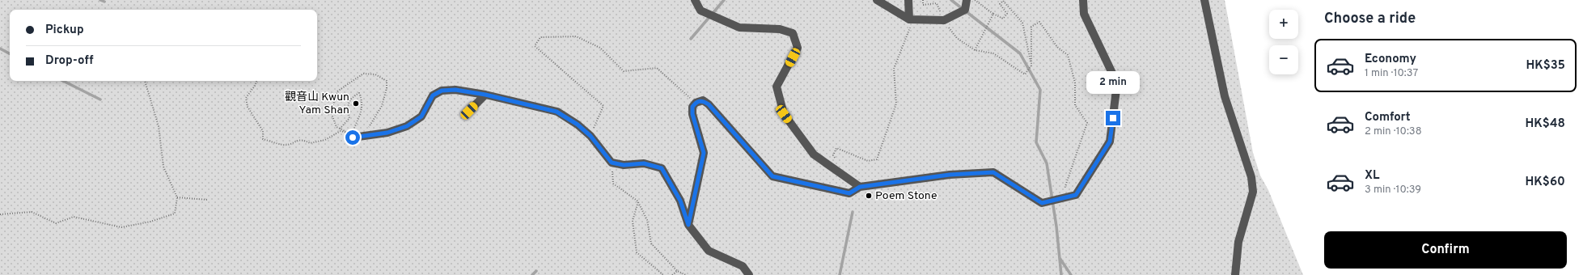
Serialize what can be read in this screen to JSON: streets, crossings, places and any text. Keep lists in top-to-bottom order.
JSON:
{
  "places": ["觀音山 Kwun Yam Shan", "Poem Stone"],
  "page": {
    "heading": "Choose a ride",
    "map_buttons": ["+", "−"],
    "banner": ["Pickup", "Drop-off"],
    "list": [
      {
        "name": "Economy",
        "note": "1 min · 10:37",
        "value": "HK$35"
      },
      {
        "name": "Comfort",
        "note": "2 min · 10:38",
        "value": "HK$48"
      },
      {
        "name": "XL",
        "note": "3 min · 10:39",
        "value": "HK$60"
      }
    ],
    "bubble": "2 min",
    "buttons": "Confirm"
  }
}
